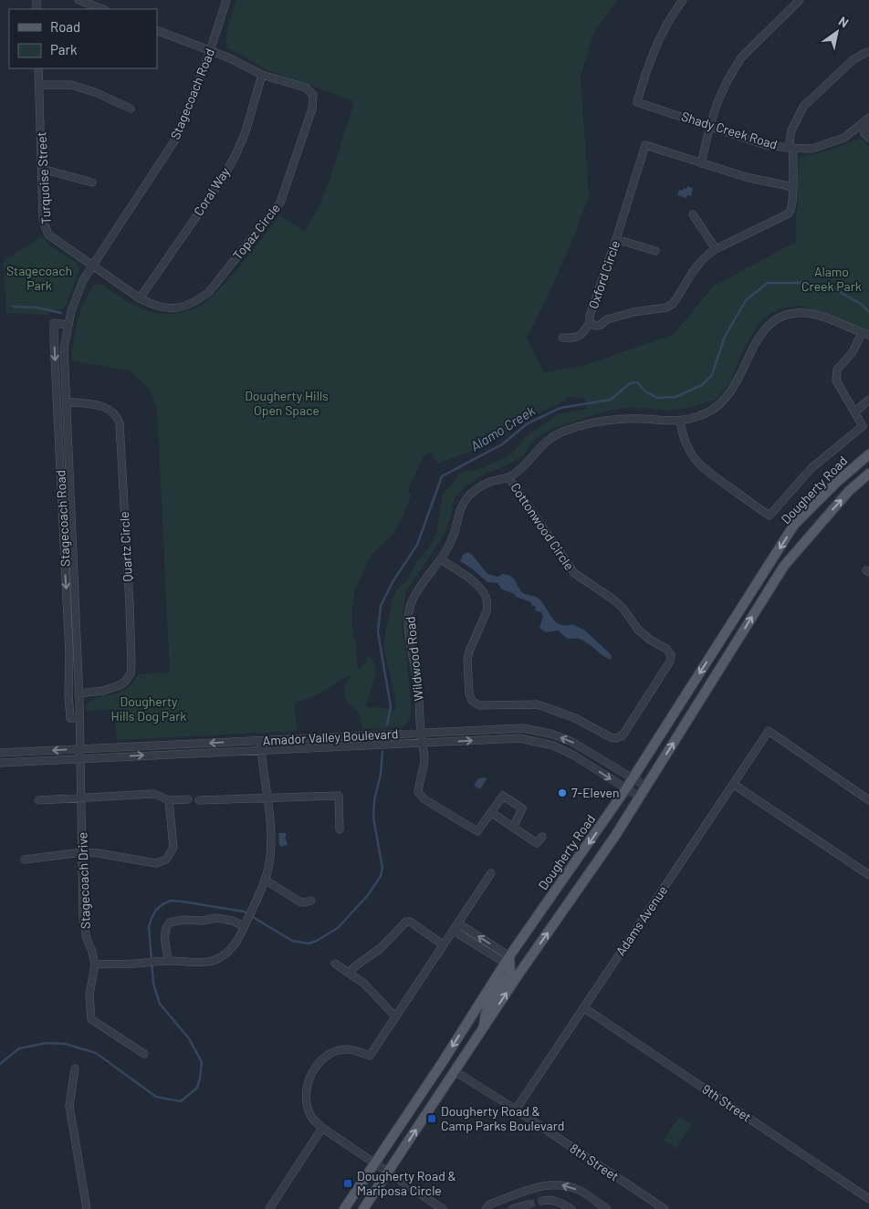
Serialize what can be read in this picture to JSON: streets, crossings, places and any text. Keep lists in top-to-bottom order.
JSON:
{
  "streets": {
    "main road": ["Dougherty Road"],
    "street": [
      "Stagecoach Road",
      "Shady Creek Road",
      "Turquoise Street",
      "Coral Way",
      "Topaz Circle",
      "Oxford Circle",
      "Cottonwood Circle",
      "Quartz Circle",
      "Wildwood Road",
      "Amador Valley Boulevard",
      "Stagecoach Drive",
      "Adams Avenue",
      "9th Street",
      "8th Street"
    ]
  },
  "crossings": [
    ["Stagecoach Road", "Turquoise Street"],
    ["Stagecoach Road", "Topaz Circle"],
    ["Stagecoach Road", "Quartz Circle"],
    ["Stagecoach Road", "Amador Valley Boulevard"],
    ["Stagecoach Road", "Stagecoach Drive"],
    ["Shady Creek Road", "Oxford Circle"],
    ["Turquoise Street", "Topaz Circle"],
    ["Coral Way", "Topaz Circle"],
    ["Dougherty Road", "Amador Valley Boulevard"],
    ["Dougherty Road", "8th Street"],
    ["Cottonwood Circle", "Wildwood Road"],
    ["Wildwood Road", "Amador Valley Boulevard"],
    ["Amador Valley Boulevard", "Stagecoach Drive"],
    ["Adams Avenue", "9th Street"],
    ["Adams Avenue", "8th Street"]
  ],
  "water": ["Alamo Creek"],
  "parks": [
    "Stagecoach Park",
    "Alamo Creek Park",
    "Dougherty Hills Open Space",
    "Dougherty Hills Dog Park"
  ],
  "places": {
    "other": ["7-Eleven"],
    "transit": ["Dougherty Road & Camp Parks Boulevard", "Dougherty Road & Mariposa Circle"]
  },
  "legend": ["Road", "Park"],
  "north": "top right"
}
